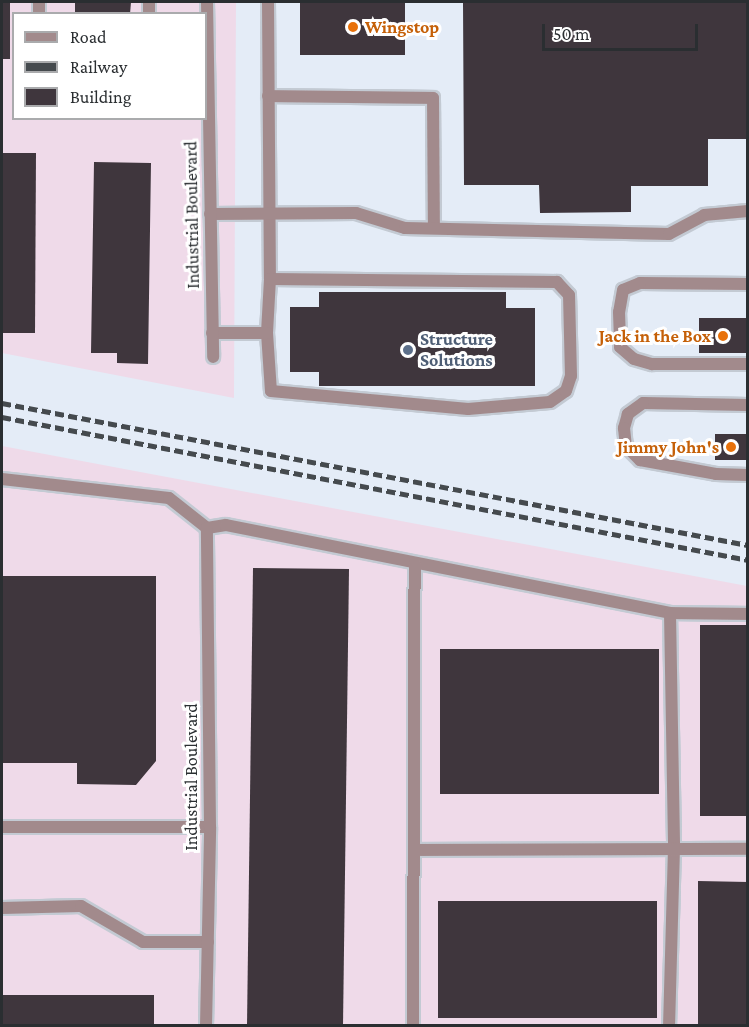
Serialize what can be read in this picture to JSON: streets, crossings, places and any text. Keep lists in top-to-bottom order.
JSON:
{
  "streets": {
    "street": ["Industrial Boulevard"]
  },
  "places": [
    "Wingstop",
    "Jack in the Box",
    "Structure Solutions",
    "Jimmy John's"
  ],
  "legend": ["Road", "Railway", "Building"],
  "scale_bar": "50 m"
}
